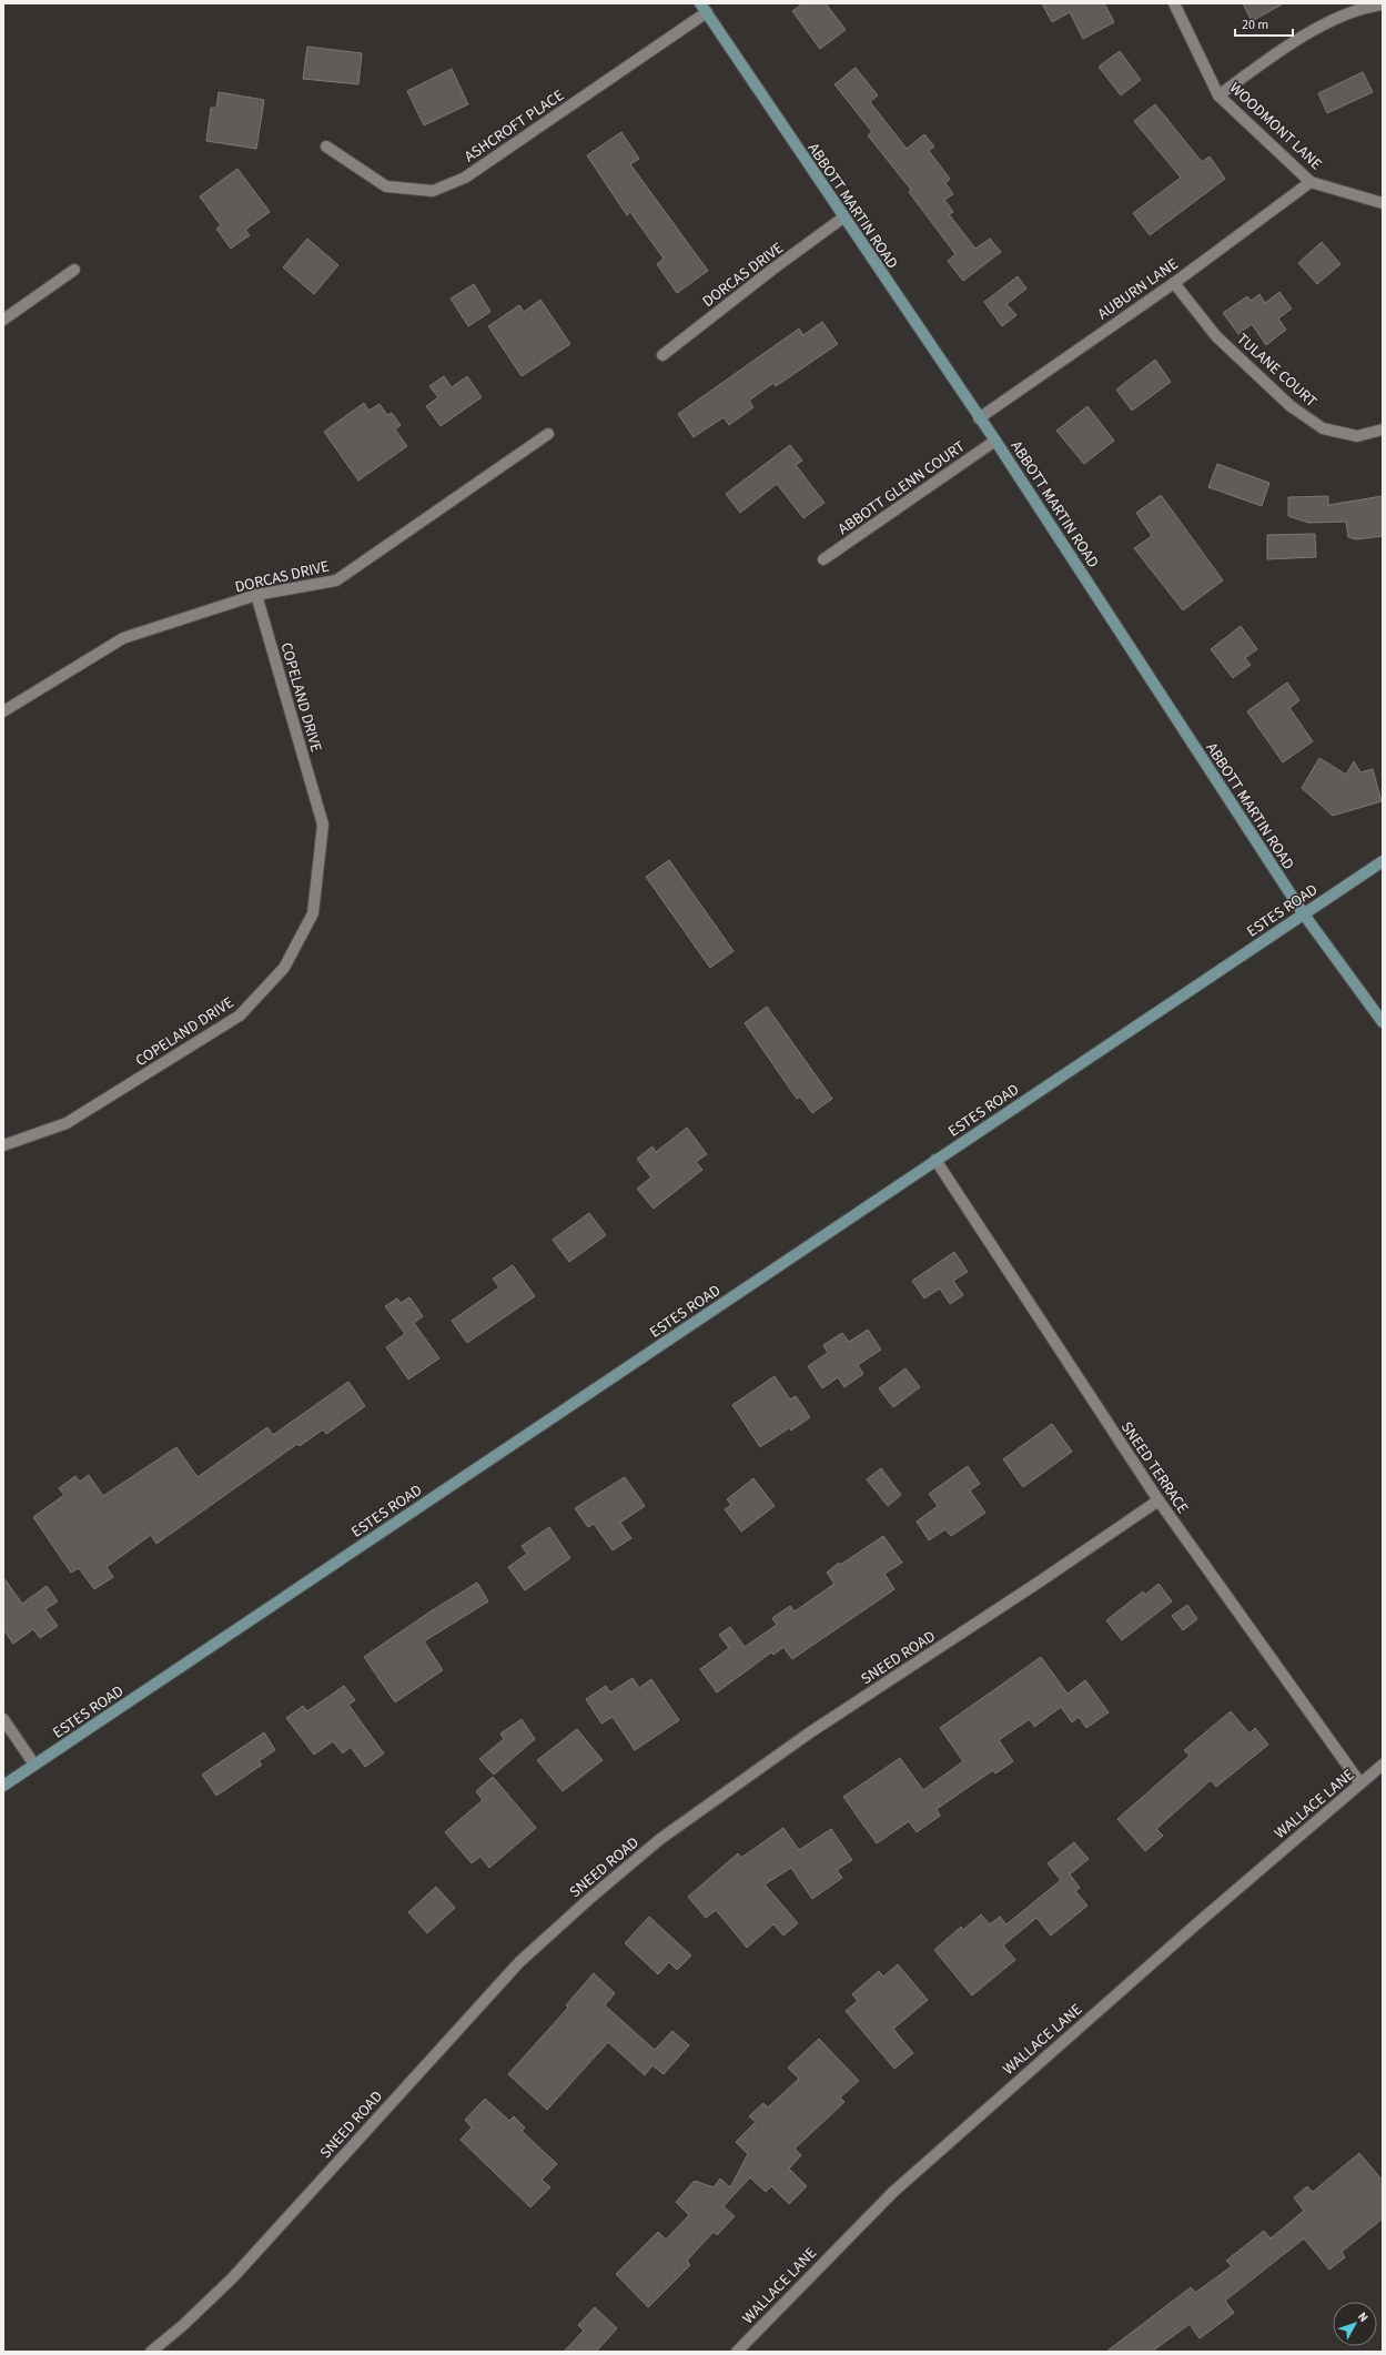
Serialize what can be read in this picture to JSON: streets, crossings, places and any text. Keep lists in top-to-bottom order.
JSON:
{
  "streets": {
    "main road": ["ABBOTT MARTIN ROAD", "ESTES ROAD"],
    "street": [
      "ASHCROFT PLACE",
      "WOODMONT LANE",
      "DORCAS DRIVE",
      "AUBURN LANE",
      "TULANE COURT",
      "ABBOTT GLENN COURT",
      "COPELAND DRIVE",
      "SNEED TERRACE",
      "SNEED ROAD",
      "WALLACE LANE"
    ]
  },
  "crossings": [
    ["ASHCROFT PLACE", "ABBOTT MARTIN ROAD"],
    ["WOODMONT LANE", "AUBURN LANE"],
    ["ABBOTT MARTIN ROAD", "DORCAS DRIVE"],
    ["ABBOTT MARTIN ROAD", "AUBURN LANE"],
    ["ABBOTT MARTIN ROAD", "ABBOTT GLENN COURT"],
    ["ABBOTT MARTIN ROAD", "ESTES ROAD"],
    ["DORCAS DRIVE", "COPELAND DRIVE"],
    ["AUBURN LANE", "TULANE COURT"],
    ["ESTES ROAD", "SNEED TERRACE"],
    ["SNEED TERRACE", "SNEED ROAD"],
    ["SNEED TERRACE", "WALLACE LANE"]
  ],
  "scale_bar": "20 m",
  "north": "top right"
}
